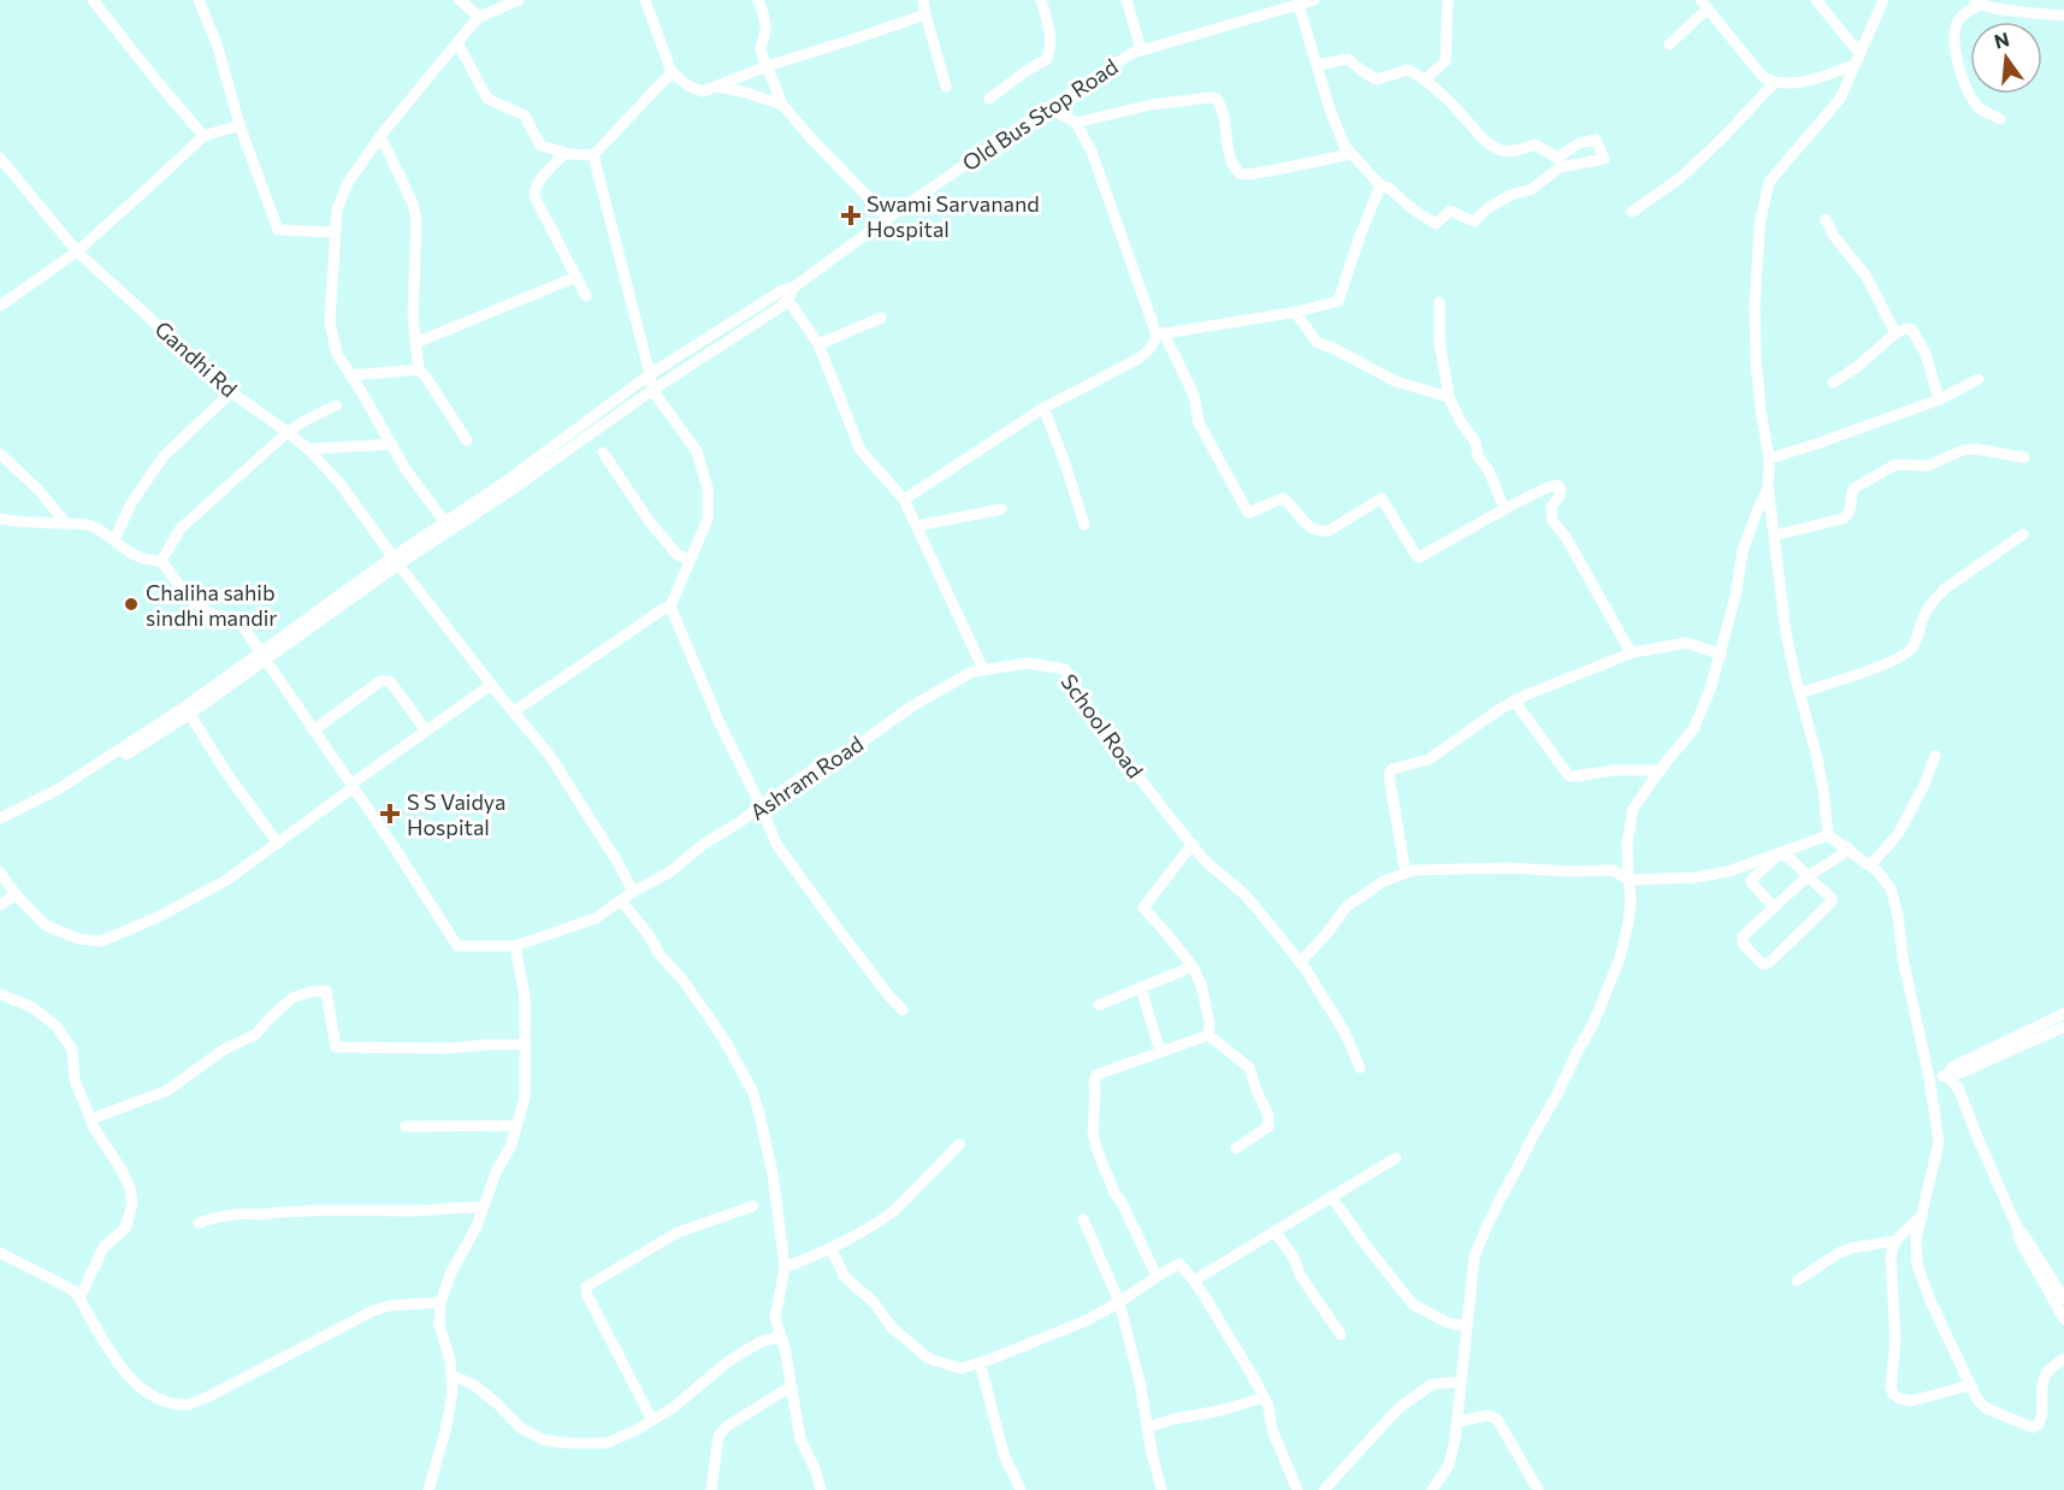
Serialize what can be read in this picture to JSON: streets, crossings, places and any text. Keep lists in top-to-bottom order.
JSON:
{
  "streets": {
    "street": [
      "Old Bus Stop Road",
      "Gandhi Rd",
      "School Road",
      "Ashram Road"
    ]
  },
  "crossings": [
    ["Gandhi Rd", "Ashram Road"],
    ["School Road", "Ashram Road"]
  ],
  "places": {
    "health": ["Swami Sarvanand Hospital", "S S Vaidya Hospital"],
    "other": ["Chaliha sahib sindhi mandir"]
  },
  "north": "top"
}
